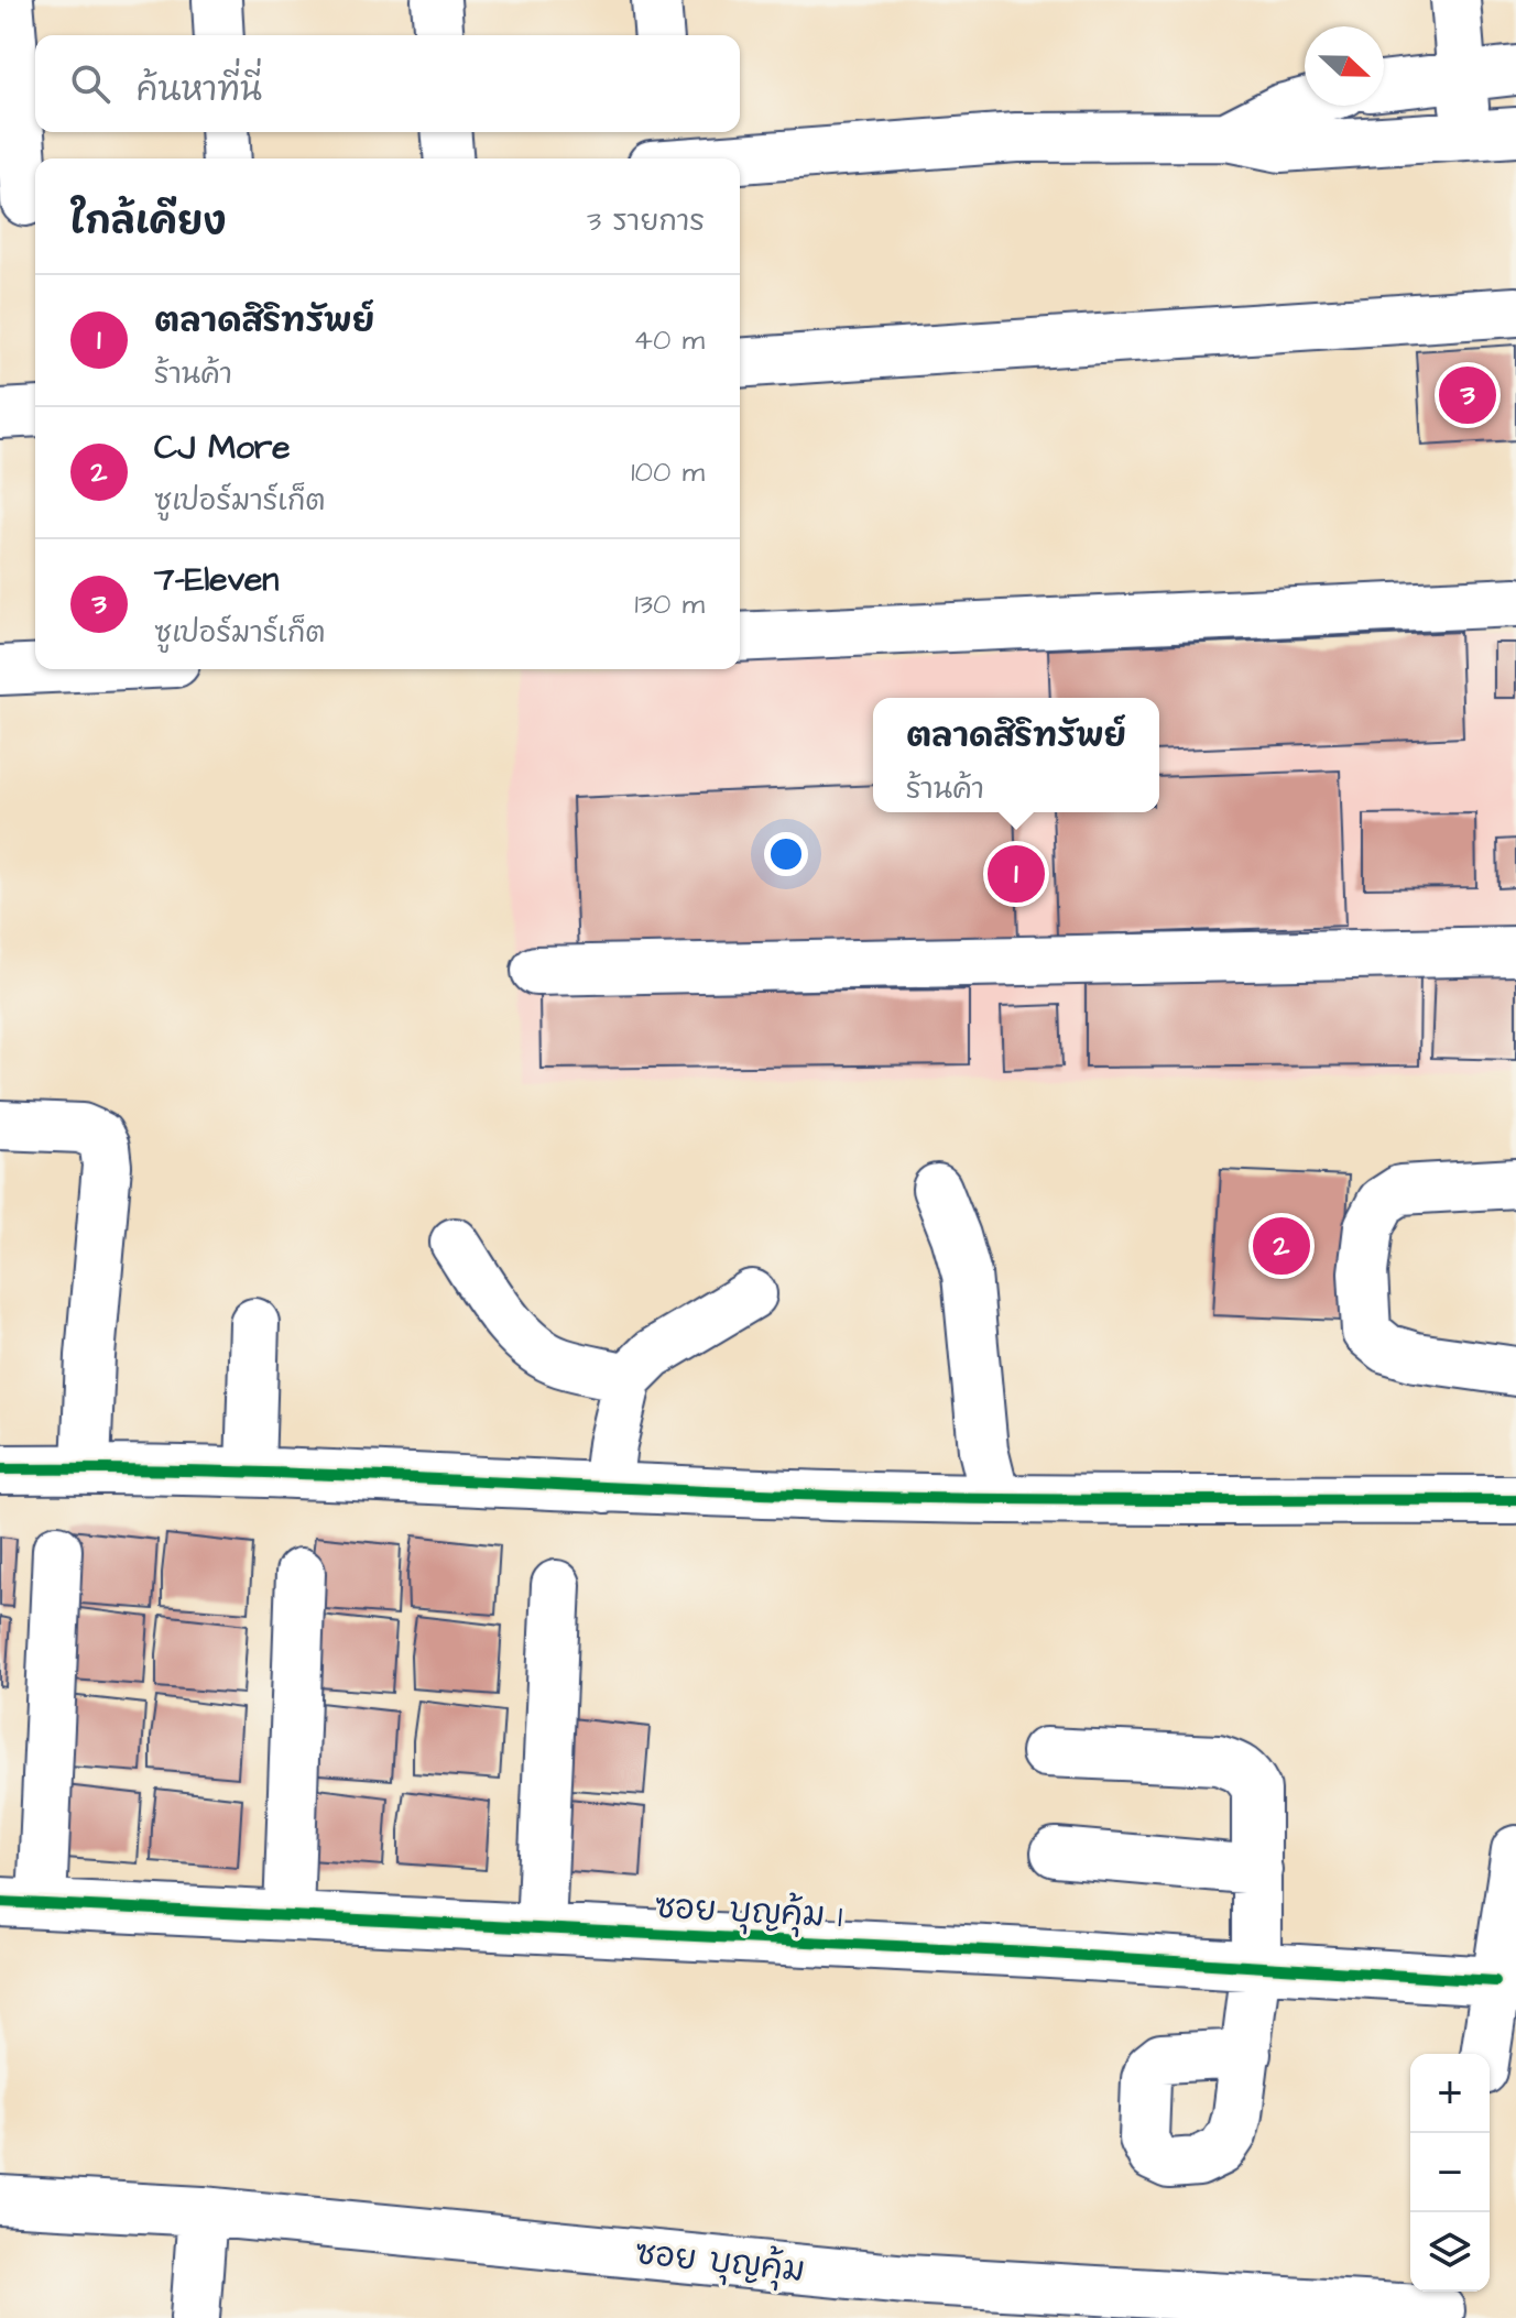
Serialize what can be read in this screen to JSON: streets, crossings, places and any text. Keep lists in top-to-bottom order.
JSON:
{
  "streets": {
    "street": ["ซอย บุญคุ้ม 1", "ซอย บุญคุ้ม"]
  },
  "north": "right",
  "page": {
    "search": "ค้นหาที่นี่",
    "heading": ["ใกล้เคียง", "3 รายการ"],
    "list": [
      {
        "mark": "1",
        "name": "ตลาดสิริทรัพย์",
        "note": "ร้านค้า",
        "value": "40 m"
      },
      {
        "mark": "2",
        "name": "CJ More",
        "note": "ซูเปอร์มาร์เก็ต",
        "value": "100 m"
      },
      {
        "mark": "3",
        "name": "7-Eleven",
        "note": "ซูเปอร์มาร์เก็ต",
        "value": "130 m"
      }
    ],
    "pins": ["3", "1", "2"],
    "popup": ["ตลาดสิริทรัพย์", "ร้านค้า"],
    "map_buttons": ["+", "−"]
  }
}
